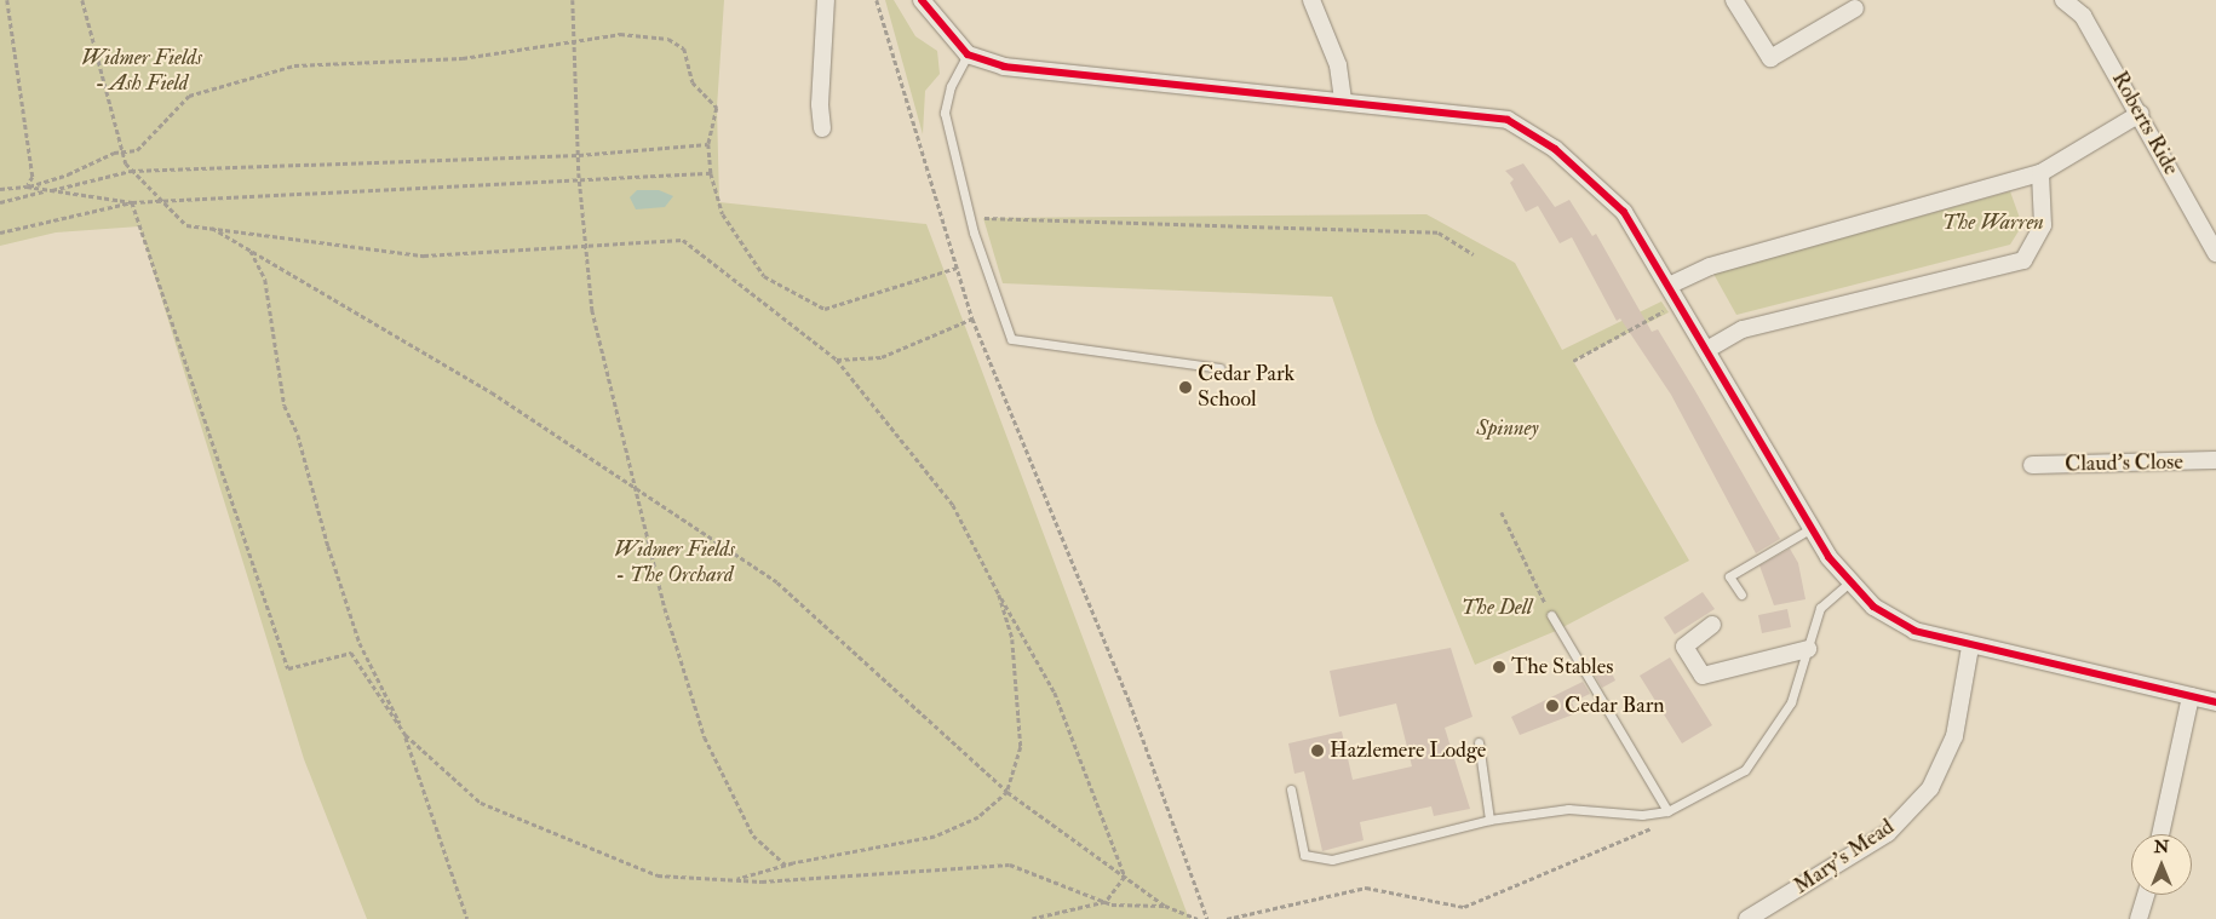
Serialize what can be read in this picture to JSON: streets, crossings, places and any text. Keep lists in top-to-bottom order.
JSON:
{
  "streets": {
    "street": ["Roberts Ride", "Claud's Close", "Mary's Mead"]
  },
  "parks": [
    "Widmer Fields - Ash Field",
    "The Warren",
    "Spinney",
    "Widmer Fields - The Orchard",
    "The Dell"
  ],
  "places": [
    "Cedar Park School",
    "The Stables",
    "Cedar Barn",
    "Hazlemere Lodge"
  ],
  "north": "top"
}
